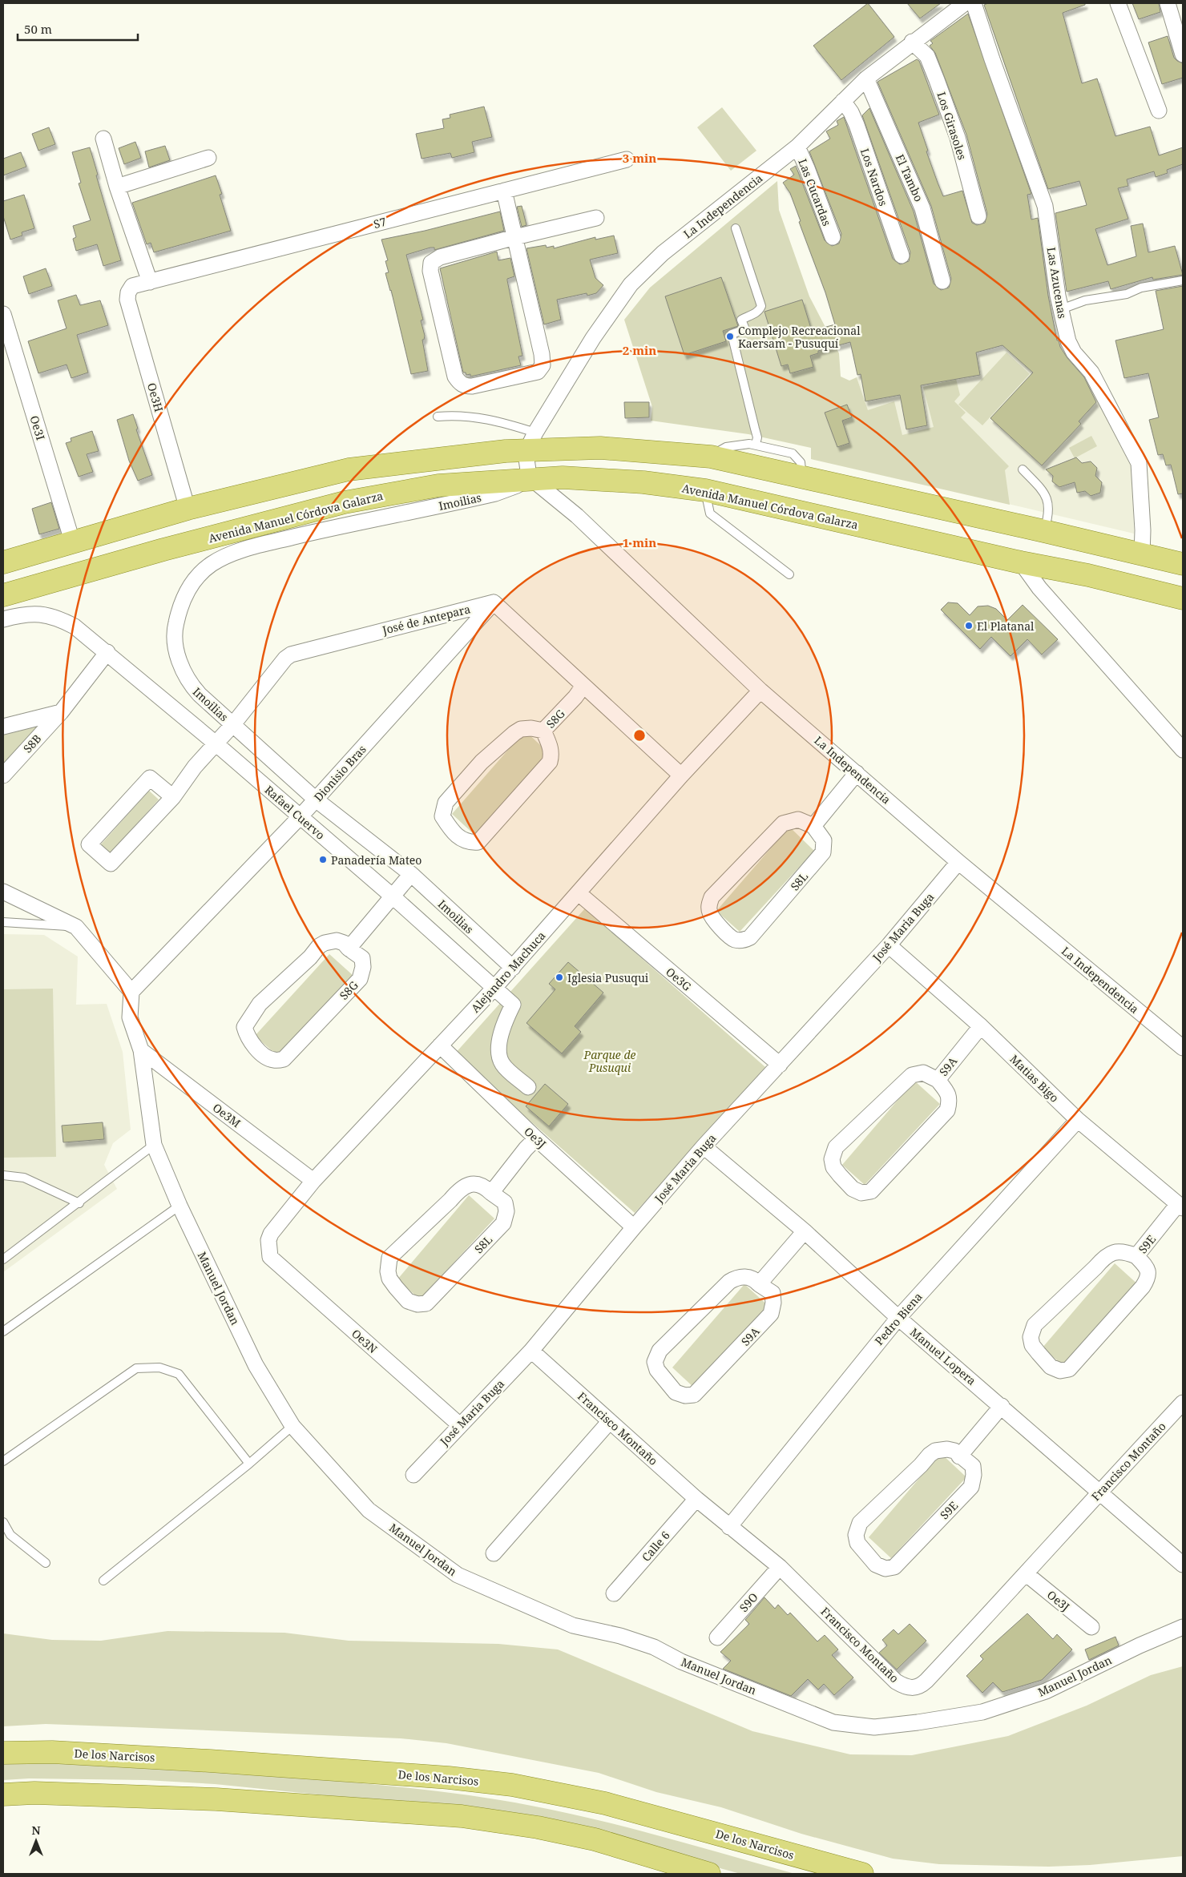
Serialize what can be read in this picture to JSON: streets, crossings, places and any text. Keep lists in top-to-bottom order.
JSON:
{
  "streets": {
    "main road": ["Avenida Manuel Córdova Galarza", "De los Narcisos"],
    "street": [
      "Los Girasoles",
      "Los Nardos",
      "El Tambo",
      "Las Cucardas",
      "La Independencia",
      "S7",
      "Las Azucenas",
      "Oe3H",
      "Oe3I",
      "Imoilias",
      "José de Antepara",
      "S8G",
      "S8B",
      "Dionisio Bras",
      "Rafael Cuervo",
      "S8L",
      "José Maria Buga",
      "Alejandro Machuca",
      "Oe3G",
      "S9A",
      "Matias Bigo",
      "Oe3M",
      "Oe3J",
      "S9E",
      "Manuel Jordan",
      "Pedro Biena",
      "Oe3N",
      "Manuel Lopera",
      "Francisco Montaño",
      "Calle 6",
      "S9O"
    ]
  },
  "crossings": [
    ["Los Girasoles", "La Independencia"],
    ["Los Nardos", "La Independencia"],
    ["El Tambo", "La Independencia"],
    ["Las Cucardas", "La Independencia"],
    ["La Independencia", "Imoilias"],
    ["La Independencia", "Avenida Manuel Córdova Galarza"],
    ["La Independencia", "José Maria Buga"],
    ["La Independencia", "Alejandro Machuca"],
    ["S7", "Oe3H"],
    ["Imoilias", "Avenida Manuel Córdova Galarza"],
    ["Imoilias", "José de Antepara"],
    ["Imoilias", "Dionisio Bras"],
    ["Imoilias", "Alejandro Machuca"],
    ["José de Antepara", "Dionisio Bras"],
    ["José de Antepara", "Rafael Cuervo"],
    ["S8B", "Rafael Cuervo"],
    ["Dionisio Bras", "Rafael Cuervo"],
    ["Dionisio Bras", "Manuel Jordan"],
    ["Rafael Cuervo", "Alejandro Machuca"],
    ["José Maria Buga", "Oe3G"],
    ["José Maria Buga", "Matias Bigo"],
    ["José Maria Buga", "Oe3J"],
    ["José Maria Buga", "Oe3N"],
    ["José Maria Buga", "Manuel Lopera"],
    ["José Maria Buga", "Francisco Montaño"],
    ["Alejandro Machuca", "Oe3G"],
    ["Alejandro Machuca", "Oe3M"],
    ["Alejandro Machuca", "Oe3J"],
    ["Alejandro Machuca", "Oe3N"],
    ["S9A", "Matias Bigo"],
    ["Matias Bigo", "S9E"],
    ["Matias Bigo", "Pedro Biena"],
    ["Oe3M", "Manuel Jordan"],
    ["Oe3J", "Francisco Montaño"],
    ["Pedro Biena", "Manuel Lopera"],
    ["Pedro Biena", "Francisco Montaño"],
    ["Manuel Lopera", "Francisco Montaño"],
    ["Francisco Montaño", "Calle 6"],
    ["Francisco Montaño", "S9O"]
  ],
  "parks": ["Parque de Pusuqui"],
  "places": [
    "Complejo Recreacional Kaersam - Pusuquí",
    "El Platanal",
    "Panadería Mateo",
    "Iglesia Pusuqui"
  ],
  "scale_bar": "50 m",
  "north": "top",
  "rings": ["3 min", "2 min", "1 min"]
}
